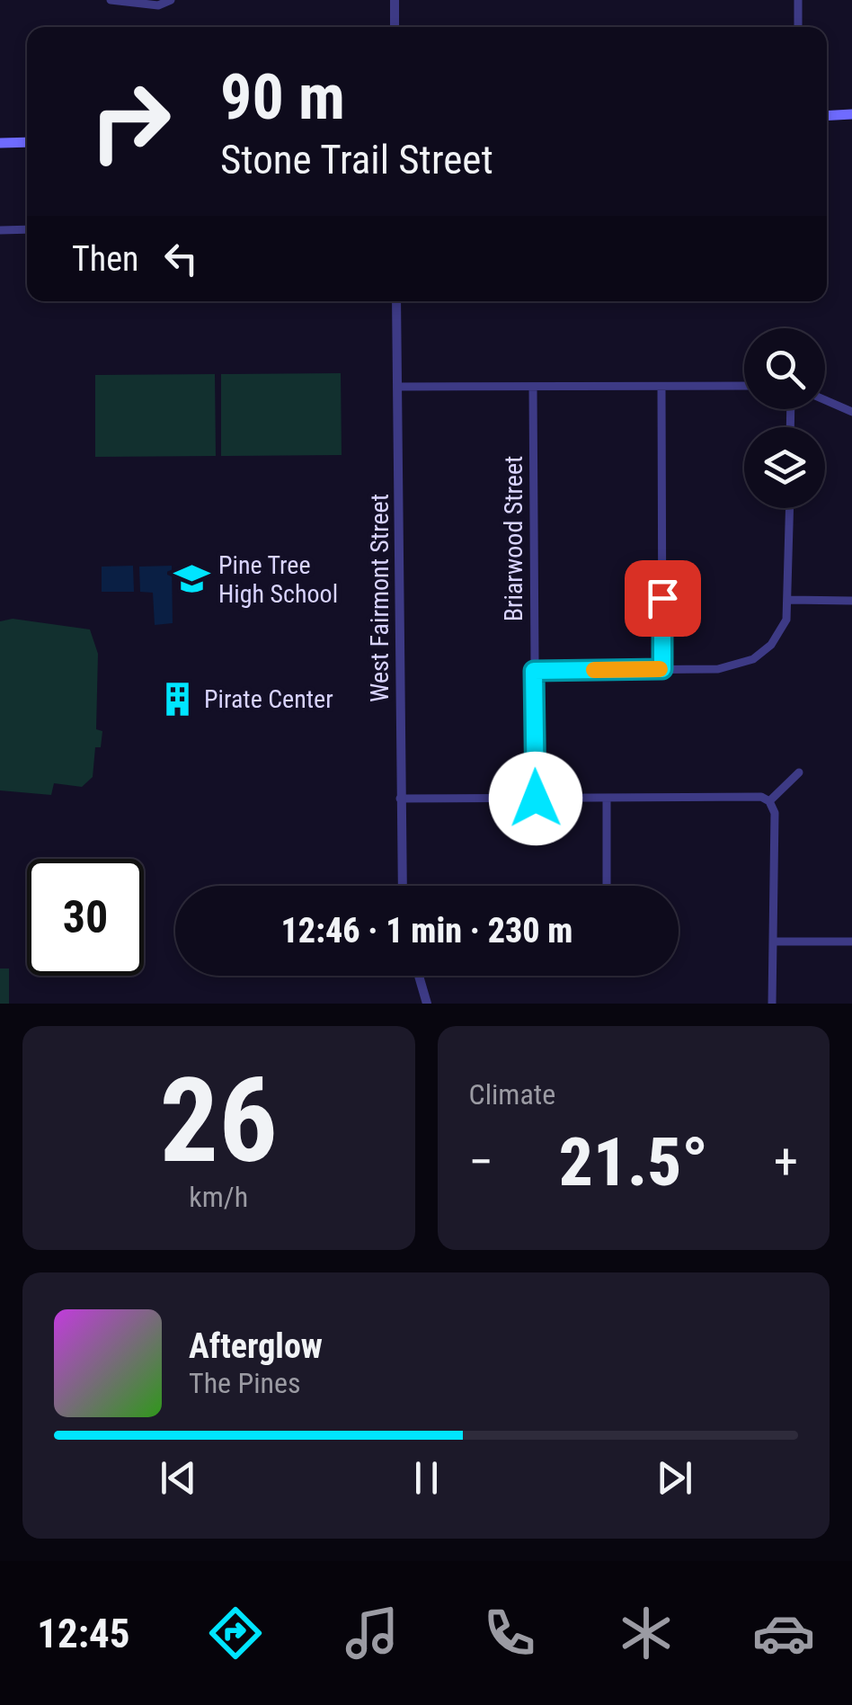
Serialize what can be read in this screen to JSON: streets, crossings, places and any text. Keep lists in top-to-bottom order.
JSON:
{
  "streets": {
    "street": ["Briarwood Street", "West Fairmont Street"]
  },
  "places": {
    "school or university": ["Pine Tree High School"],
    "building": ["Pirate Center"]
  },
  "page": {
    "turn": ["90 m", "Stone Trail Street"],
    "then": "Then",
    "limit": "30",
    "trip": "12:46 · 1 min · 230 m",
    "tile": [
      ["26", "km/h"],
      "Climate"
    ],
    "heat": ["−", "21.5°", "+"],
    "song": ["Afterglow", "The Pines"],
    "tabs": "12:45"
  }
}
